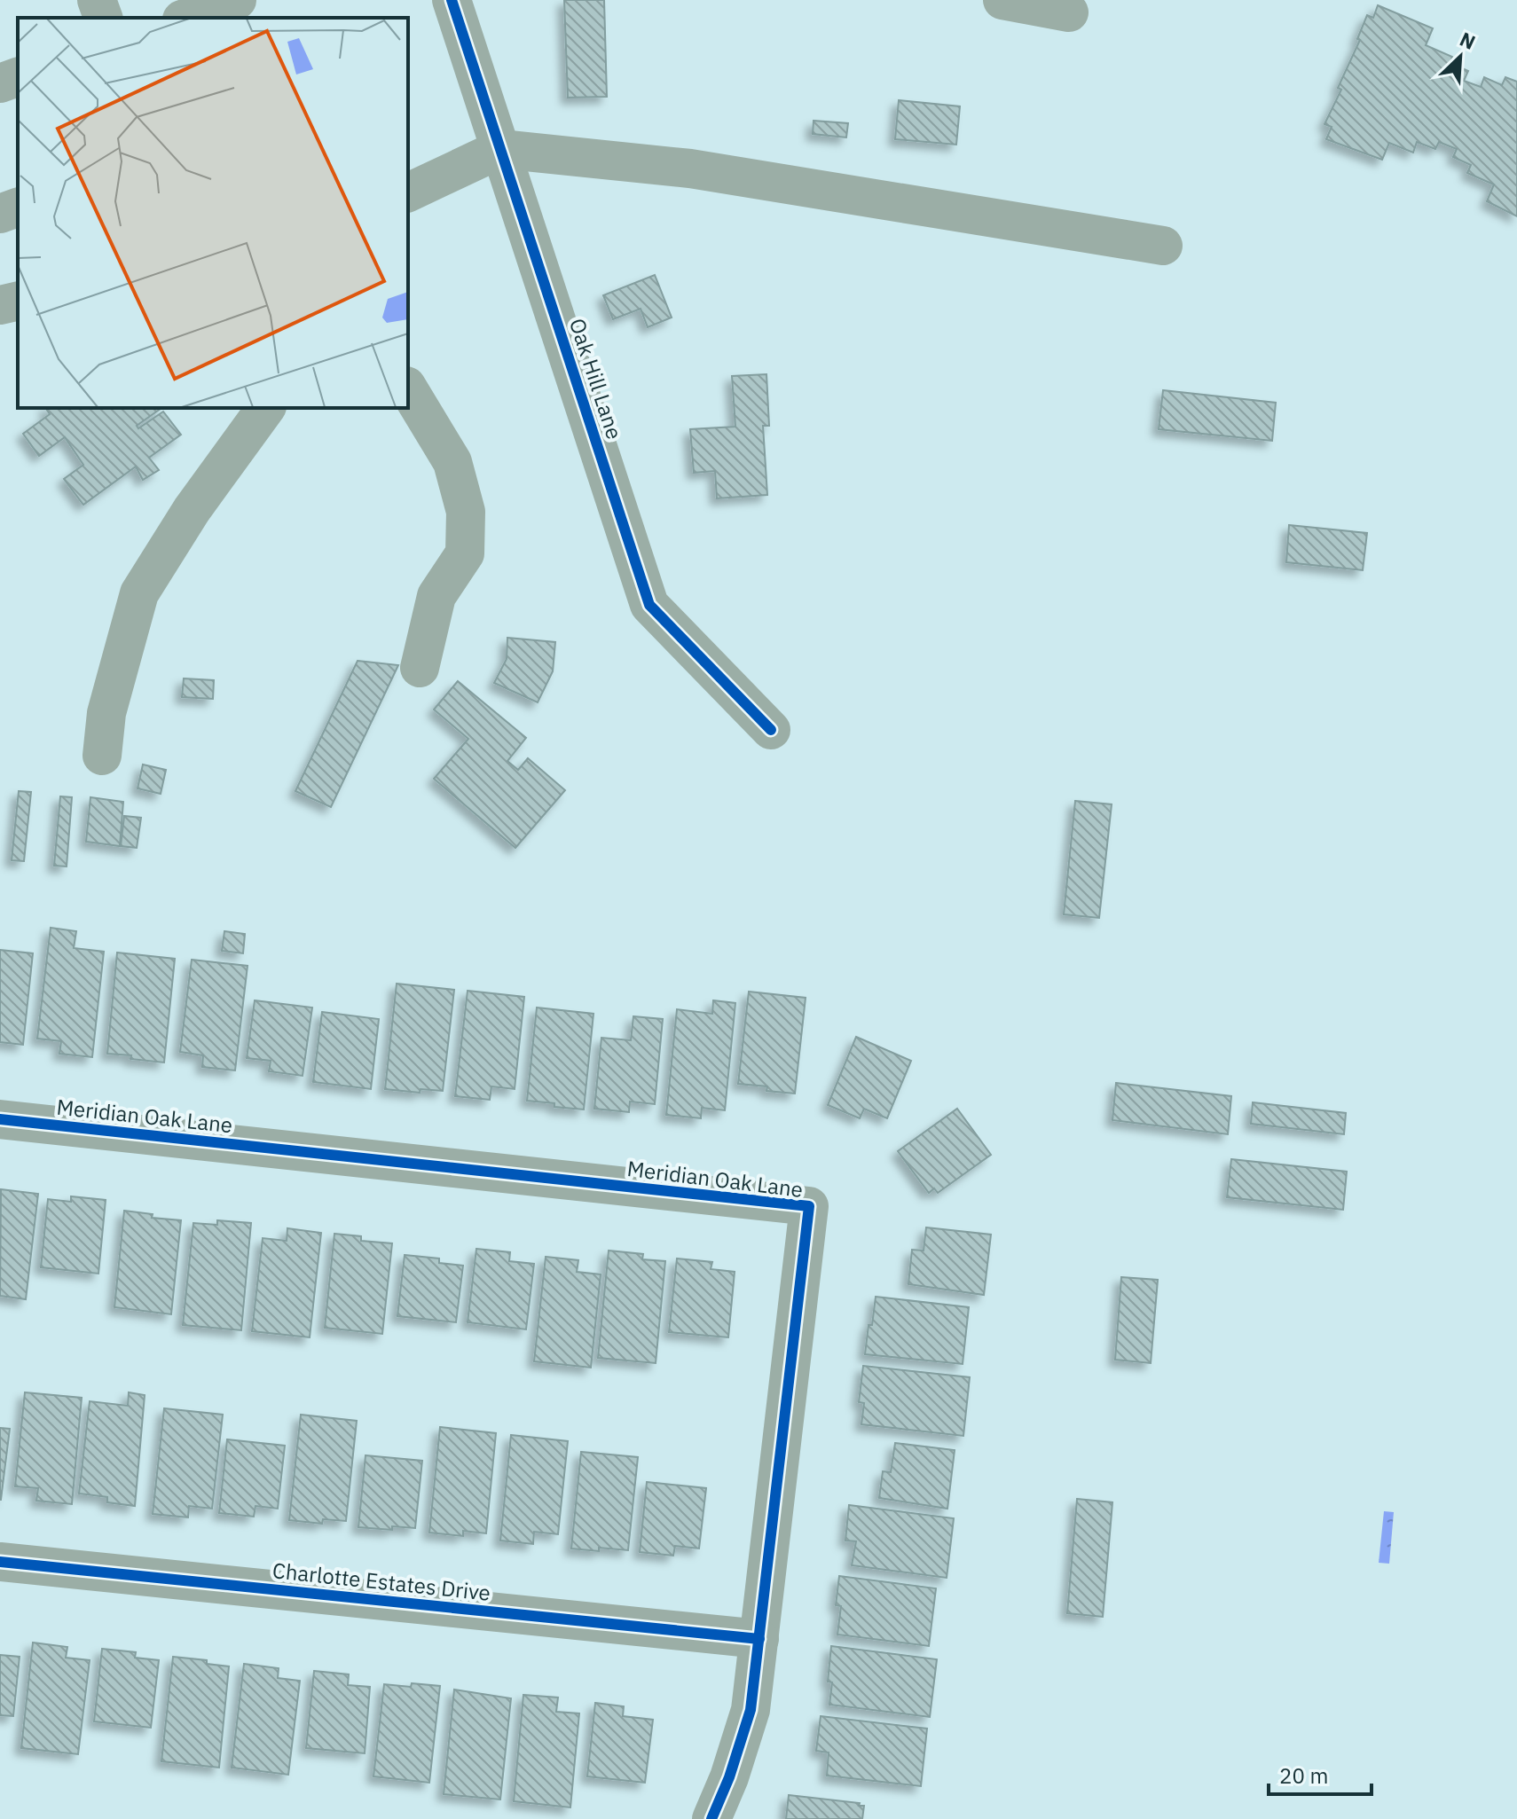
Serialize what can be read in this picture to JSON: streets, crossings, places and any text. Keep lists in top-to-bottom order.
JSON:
{
  "streets": {
    "street": ["Oak Hill Lane", "Meridian Oak Lane", "Charlotte Estates Drive"]
  },
  "crossings": [
    ["Meridian Oak Lane", "Charlotte Estates Drive"]
  ],
  "scale_bar": "20 m",
  "north": "top right"
}
